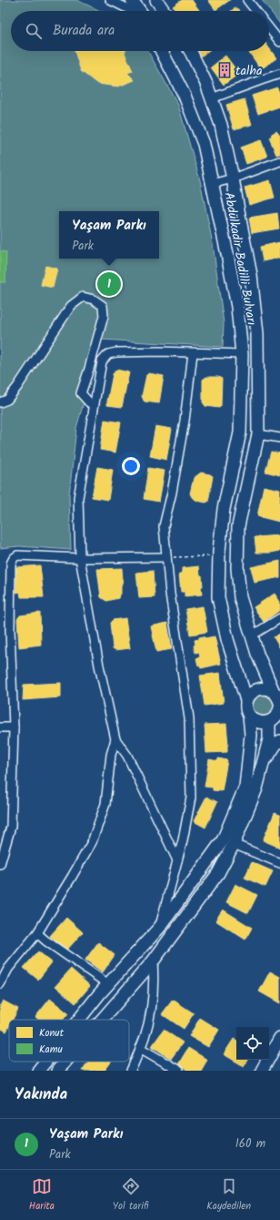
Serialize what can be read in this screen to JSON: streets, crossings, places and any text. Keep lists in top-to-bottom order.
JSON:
{
  "streets": {
    "main road": ["Abdülkadir Badilli Bulvarı"]
  },
  "places": {
    "building": ["talha"]
  },
  "legend": ["Konut", "Kamu"],
  "page": {
    "search": "Burada ara",
    "popup": ["Yaşam Parkı", "Park"],
    "pins": "1",
    "heading": "Yakında",
    "list": [
      {
        "mark": "1",
        "name": "Yaşam Parkı",
        "note": "Park",
        "value": "160 m"
      }
    ],
    "nav": ["Harita", "Yol tarifi", "Kaydedilen"]
  }
}
